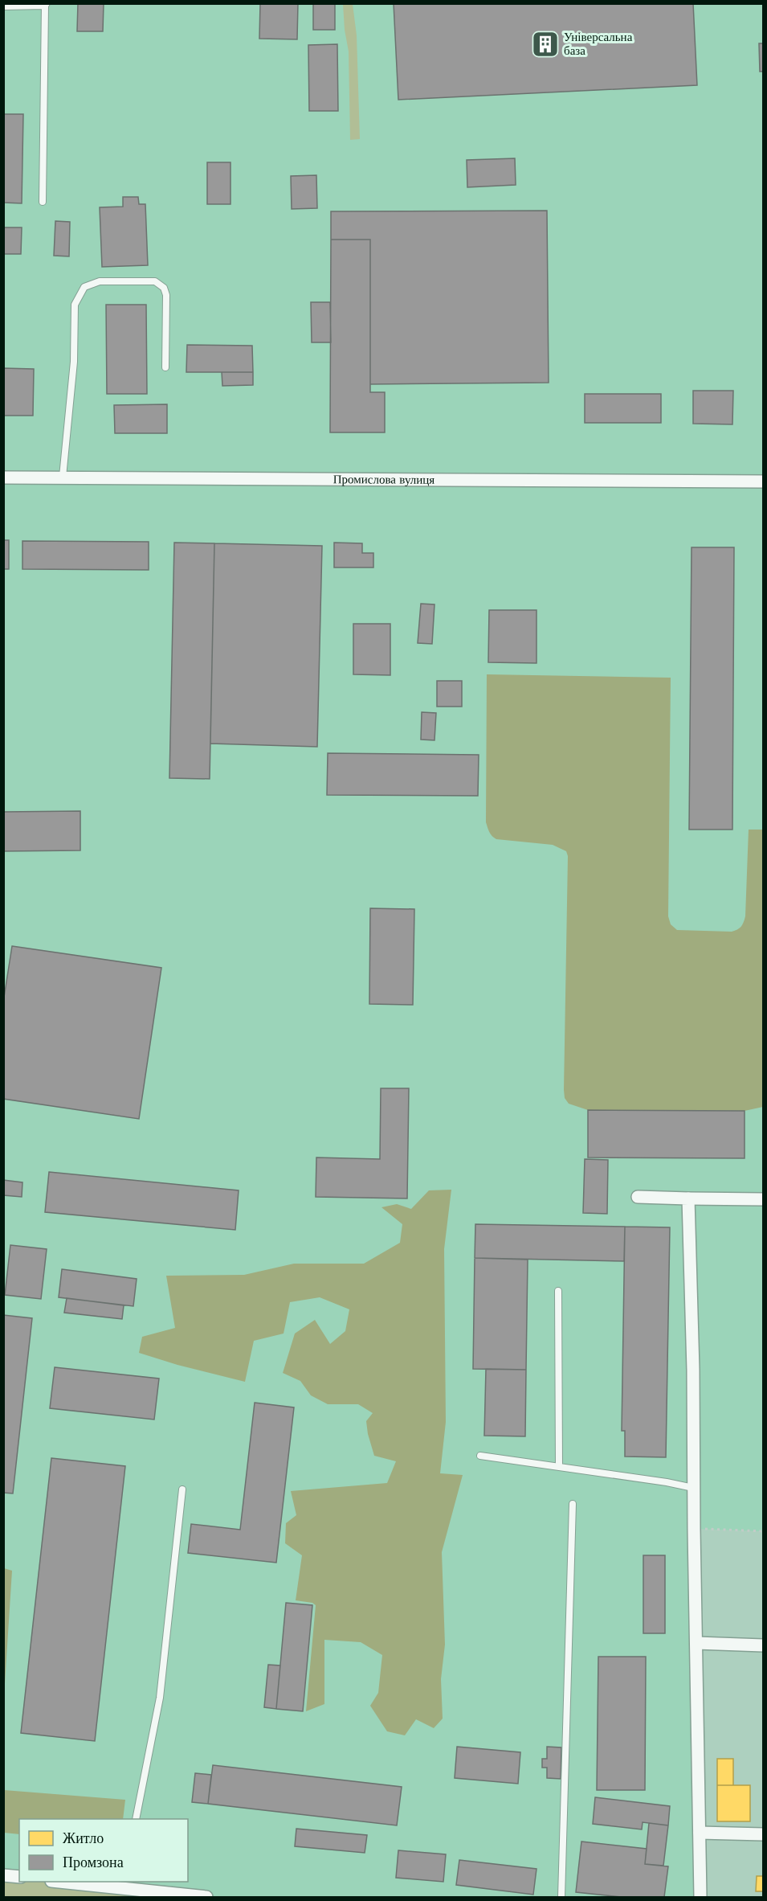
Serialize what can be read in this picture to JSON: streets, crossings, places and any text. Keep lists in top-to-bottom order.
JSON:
{
  "streets": {
    "street": ["Промислова вулиця"]
  },
  "places": {
    "building": ["Універсальна база"]
  },
  "legend": ["Житло", "Промзона"]
}
